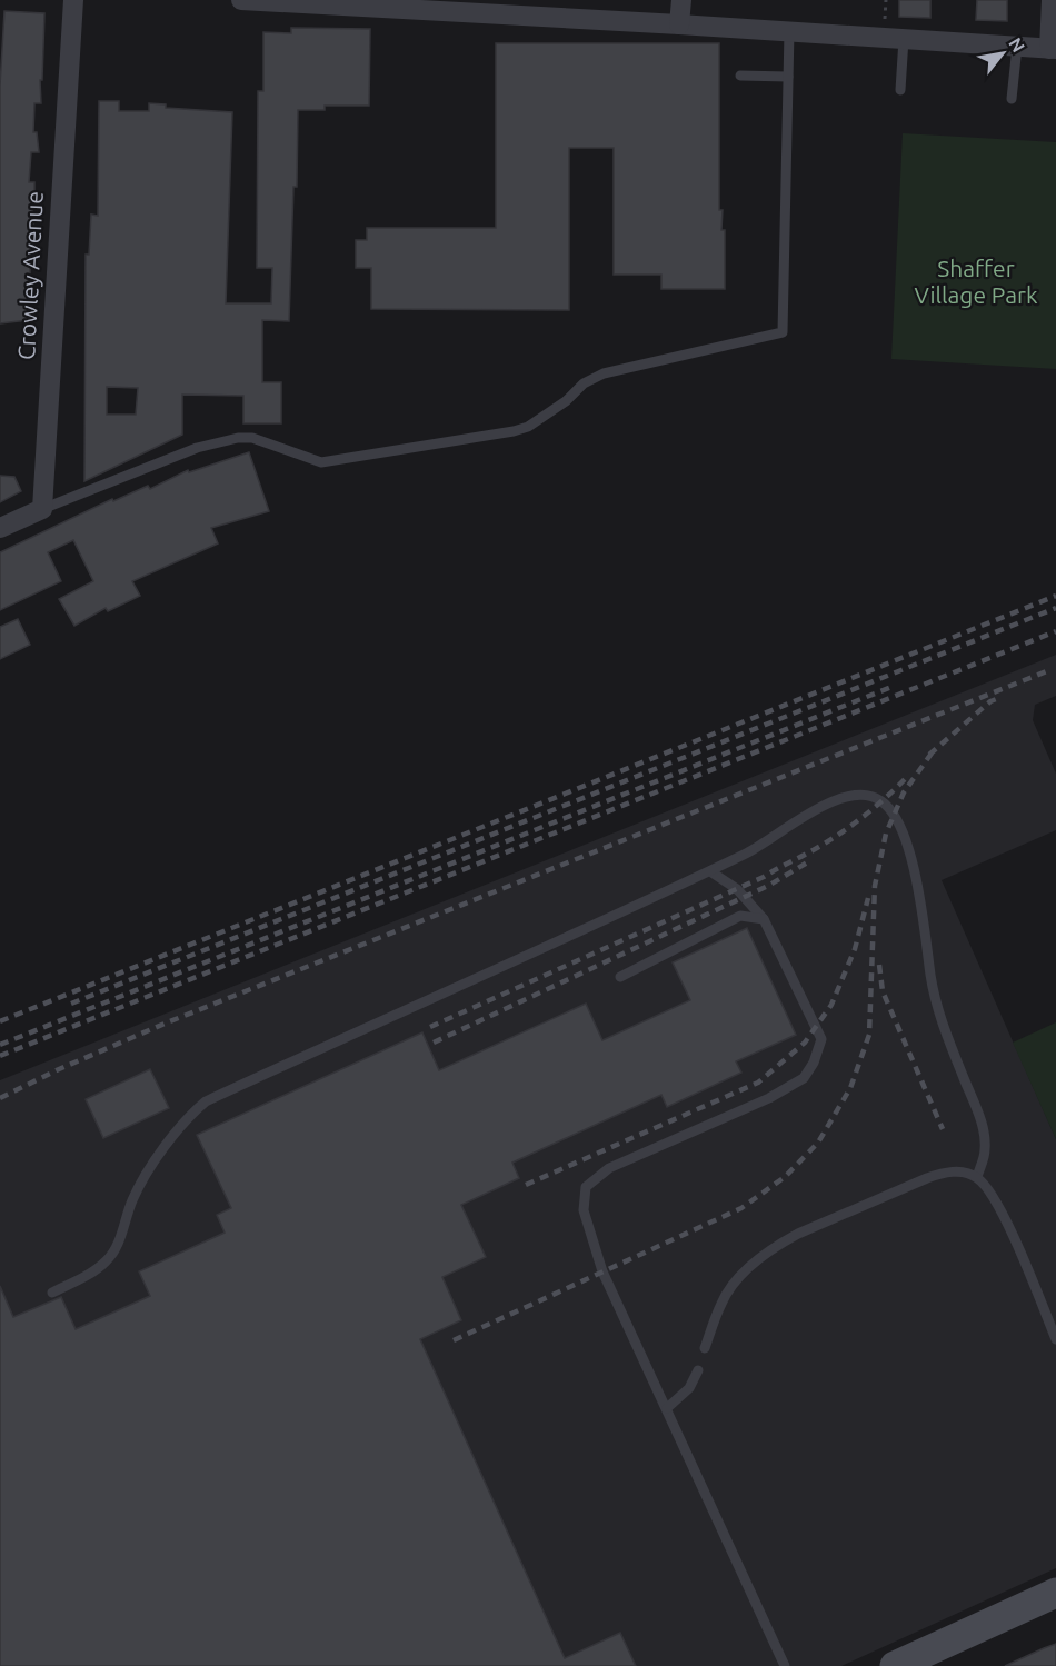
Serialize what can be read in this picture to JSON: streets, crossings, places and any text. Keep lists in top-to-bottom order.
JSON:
{
  "streets": {
    "street": ["Crowley Avenue"]
  },
  "parks": ["Shaffer Village Park"],
  "north": "top right"
}
